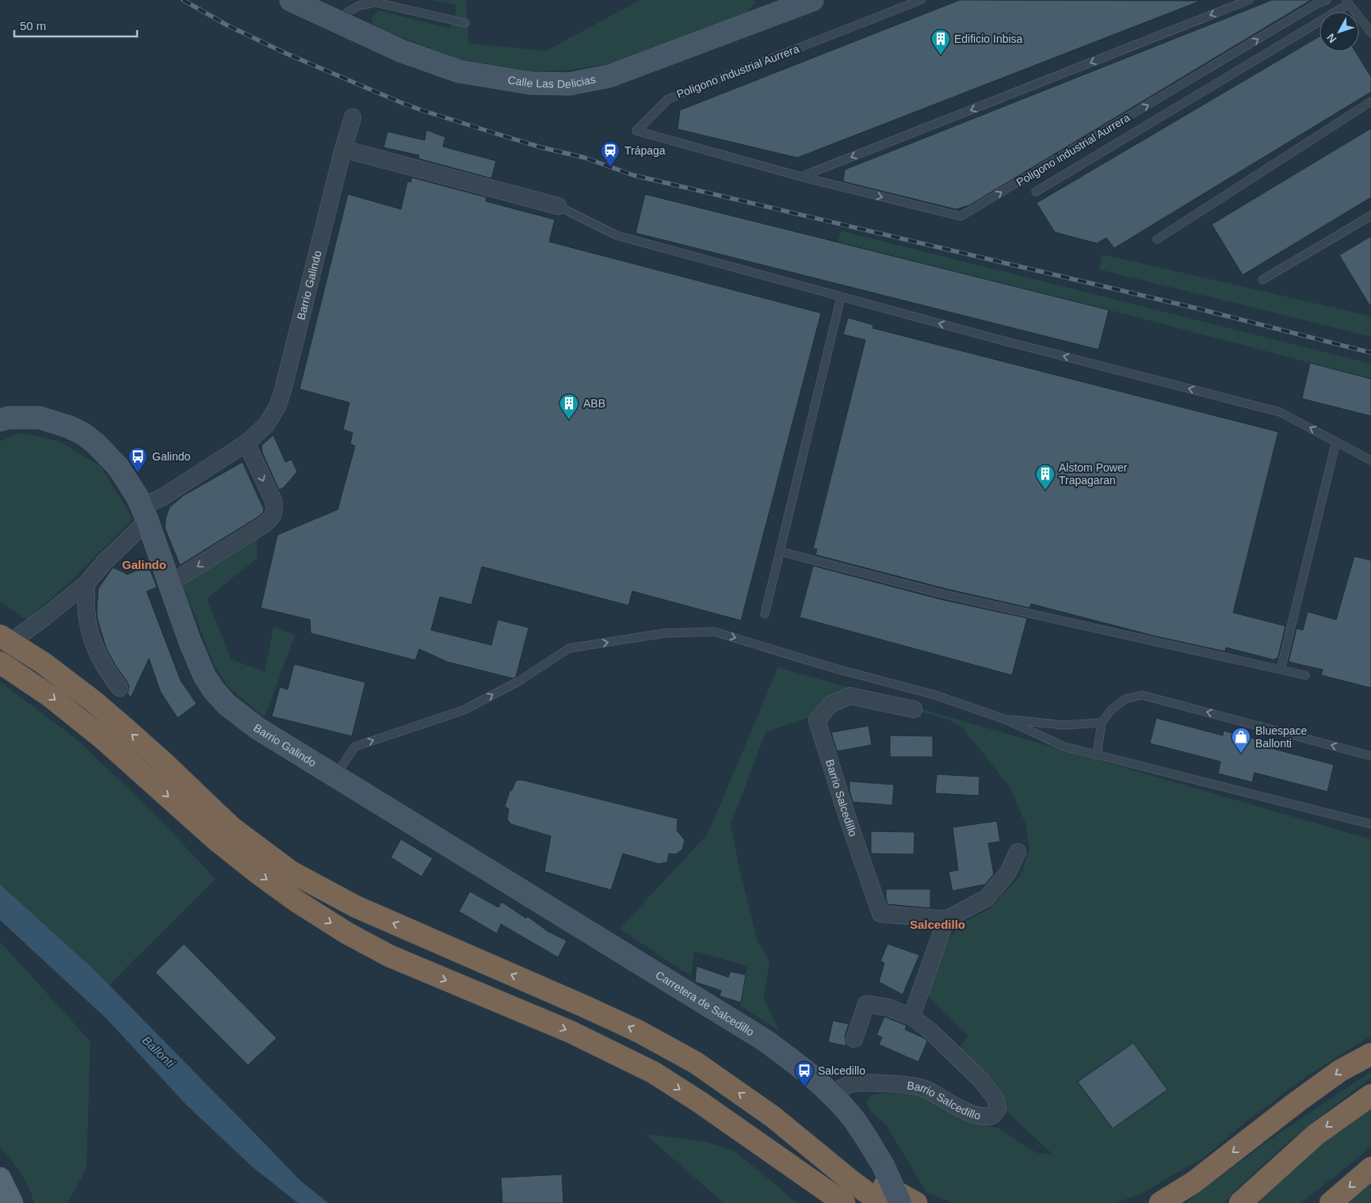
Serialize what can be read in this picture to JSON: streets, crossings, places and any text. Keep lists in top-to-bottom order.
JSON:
{
  "streets": {
    "street": [
      "Calle Las Delicias",
      "Barrio Galindo",
      "Barrio Salcedillo",
      "Carretera de Salcedillo"
    ],
    "lane": ["Poligono industrial Aurrera"]
  },
  "crossings": [
    ["Barrio Galindo", "Carretera de Salcedillo"],
    ["Barrio Salcedillo", "Carretera de Salcedillo"]
  ],
  "districts": ["Galindo", "Salcedillo"],
  "water": ["Ballonti"],
  "places": {
    "building": ["Edificio Inbisa", "ABB", "Alstom Power Trapagaran"],
    "station": ["Trápaga"],
    "bus stop": ["Galindo", "Salcedillo"],
    "shop": ["Bluespace Ballonti"]
  },
  "scale_bar": "50 m",
  "north": "bottom left"
}
